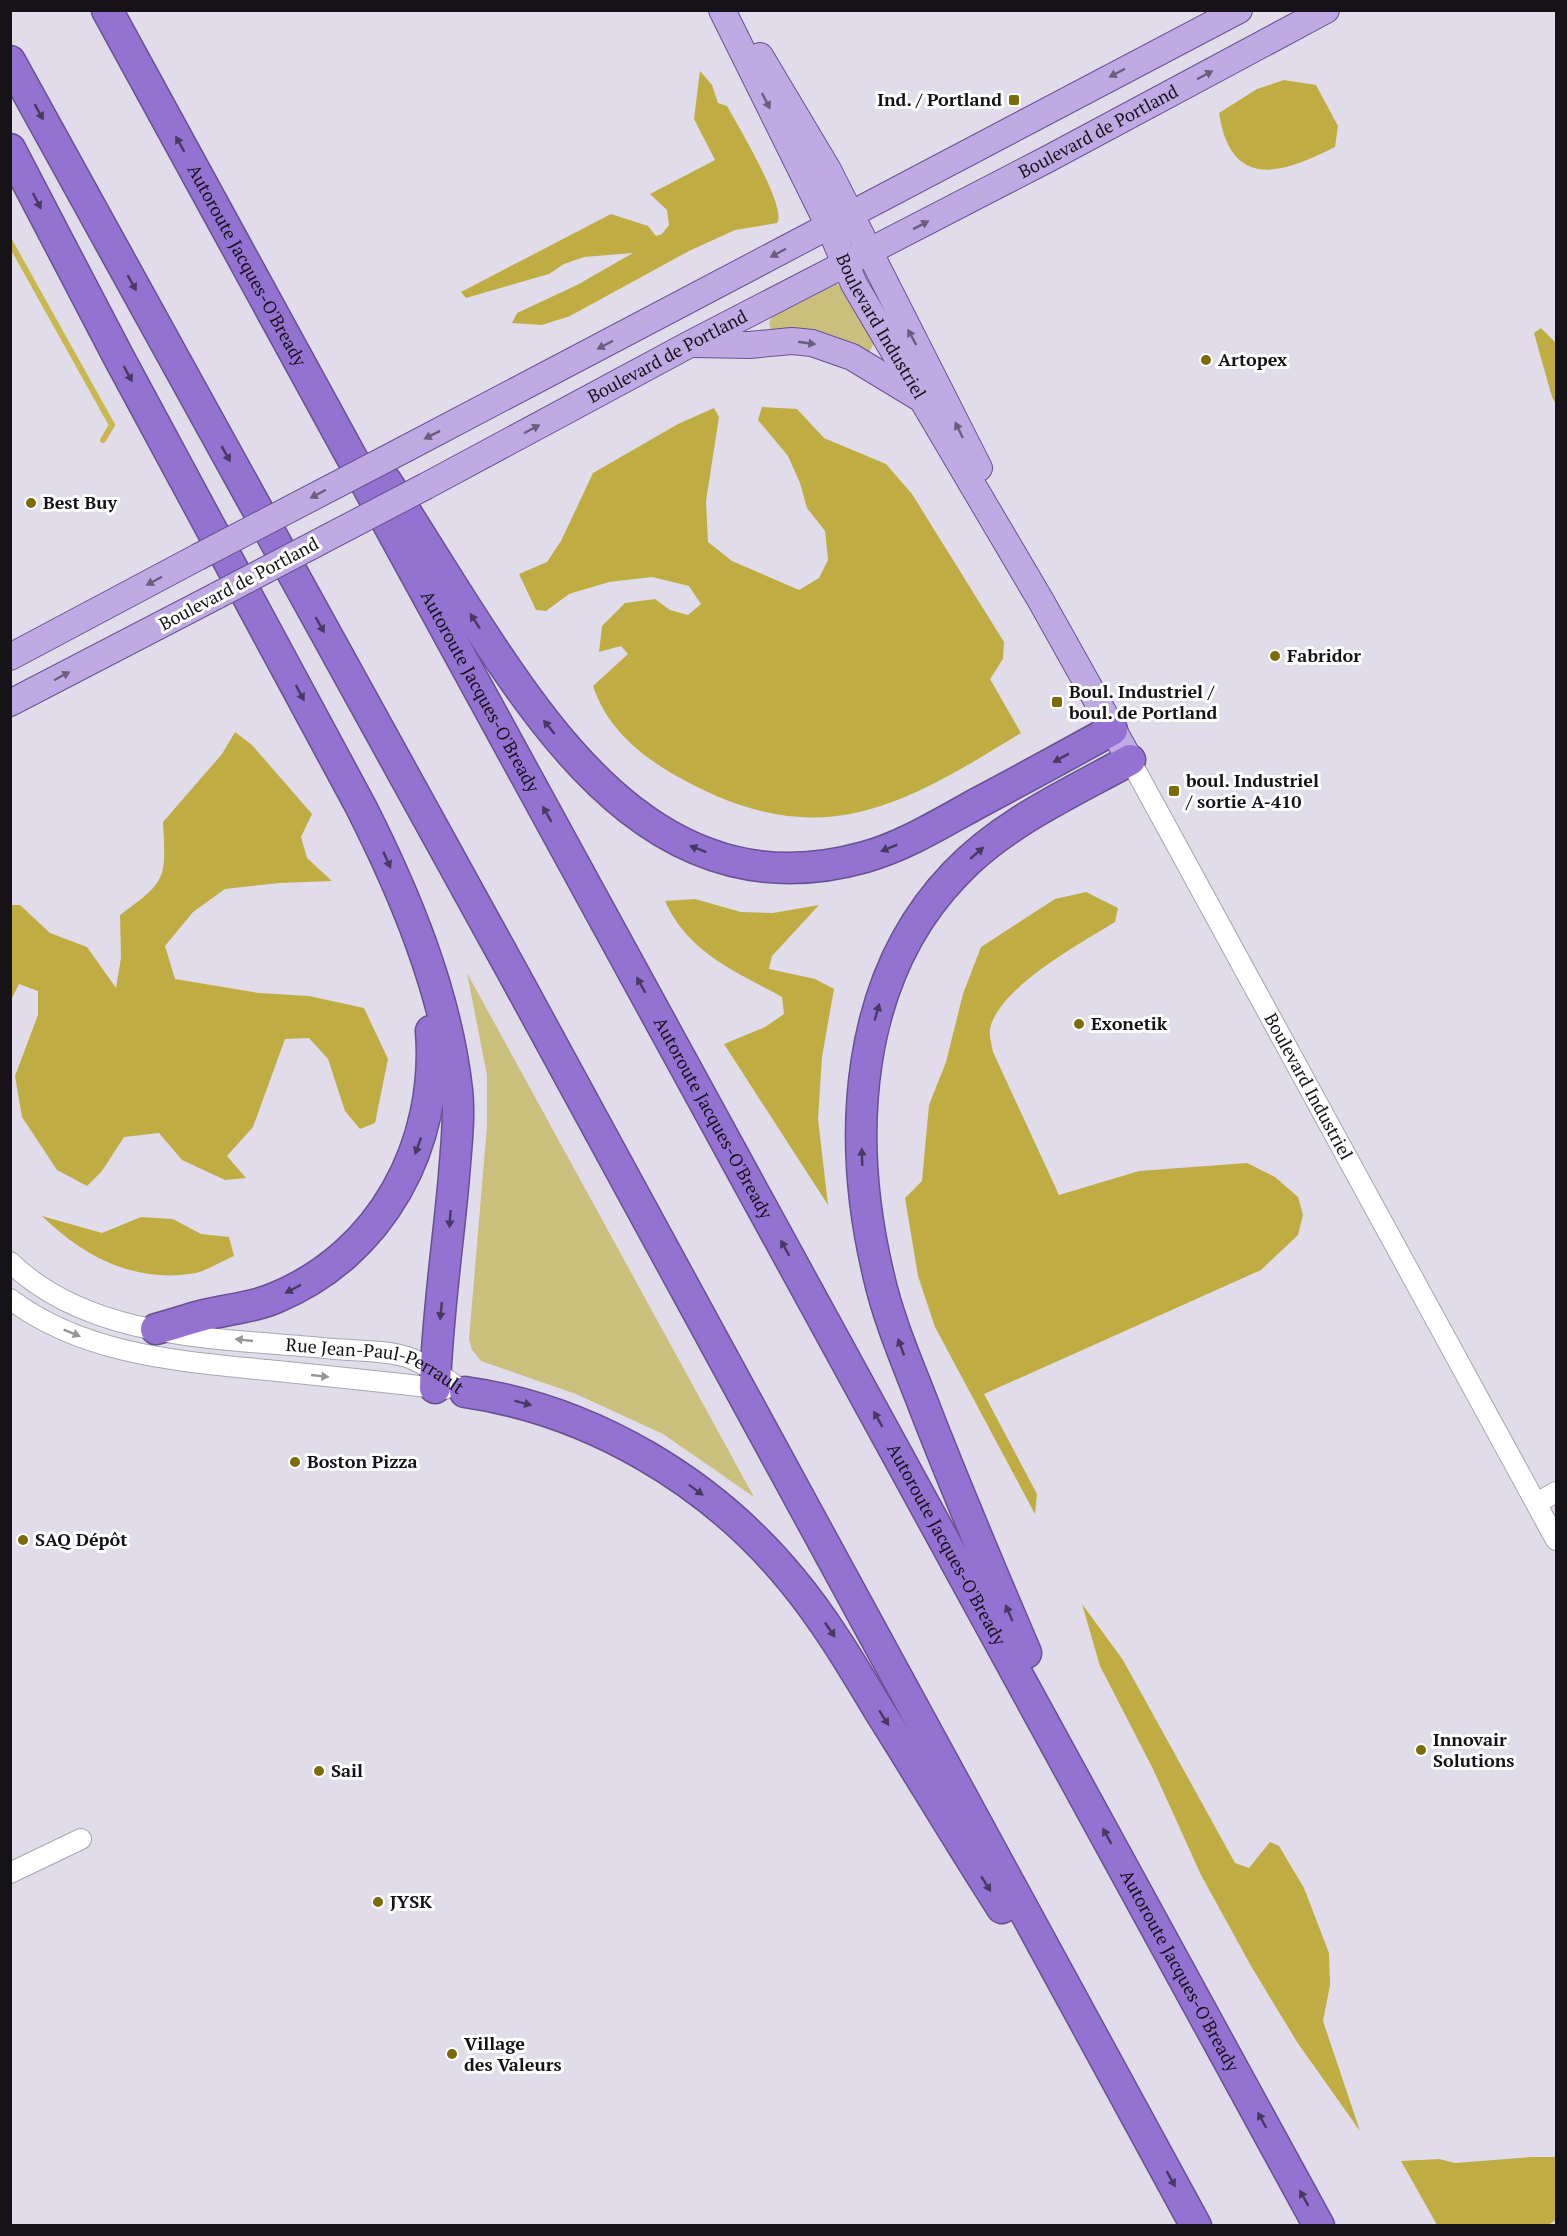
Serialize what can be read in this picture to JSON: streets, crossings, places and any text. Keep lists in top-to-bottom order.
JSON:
{
  "streets": {
    "highway": ["Autoroute Jacques-O'Bready"],
    "main road": ["Boulevard de Portland", "Boulevard Industriel"],
    "street": ["Rue Jean-Paul-Perrault"]
  },
  "crossings": [
    ["Boulevard de Portland", "Boulevard Industriel"]
  ],
  "places": {
    "transit": ["Ind. / Portland", "Boul. Industriel / boul. de Portland", "boul. Industriel / sortie A-410"],
    "other": [
      "Artopex",
      "Best Buy",
      "Fabridor",
      "Exonetik",
      "Boston Pizza",
      "SAQ Dépôt",
      "Innovair Solutions",
      "Sail",
      "JYSK",
      "Village des Valeurs"
    ]
  }
}
